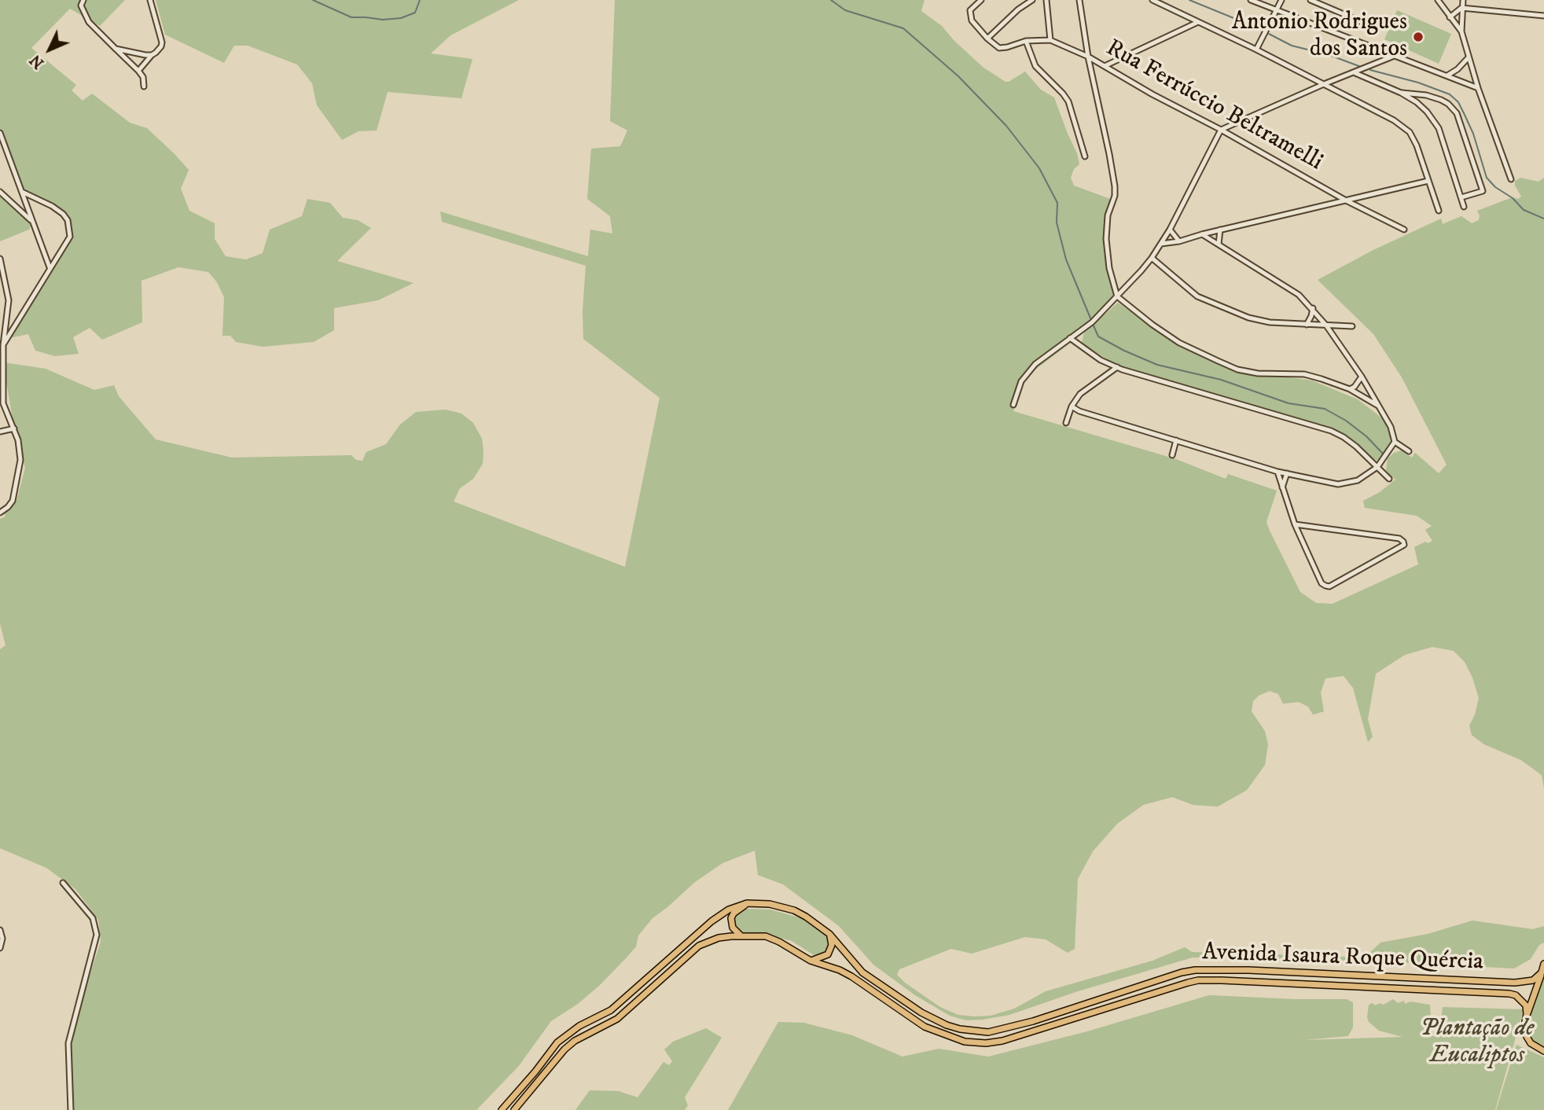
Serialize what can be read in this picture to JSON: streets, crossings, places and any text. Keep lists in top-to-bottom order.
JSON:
{
  "streets": {
    "main road": ["Avenida Isaura Roque Quércia"],
    "street": ["Rua Ferrúccio Beltramelli"]
  },
  "parks": ["Plantação de Eucaliptos"],
  "places": ["Antonio Rodrigues dos Santos"],
  "north": "bottom left"
}
